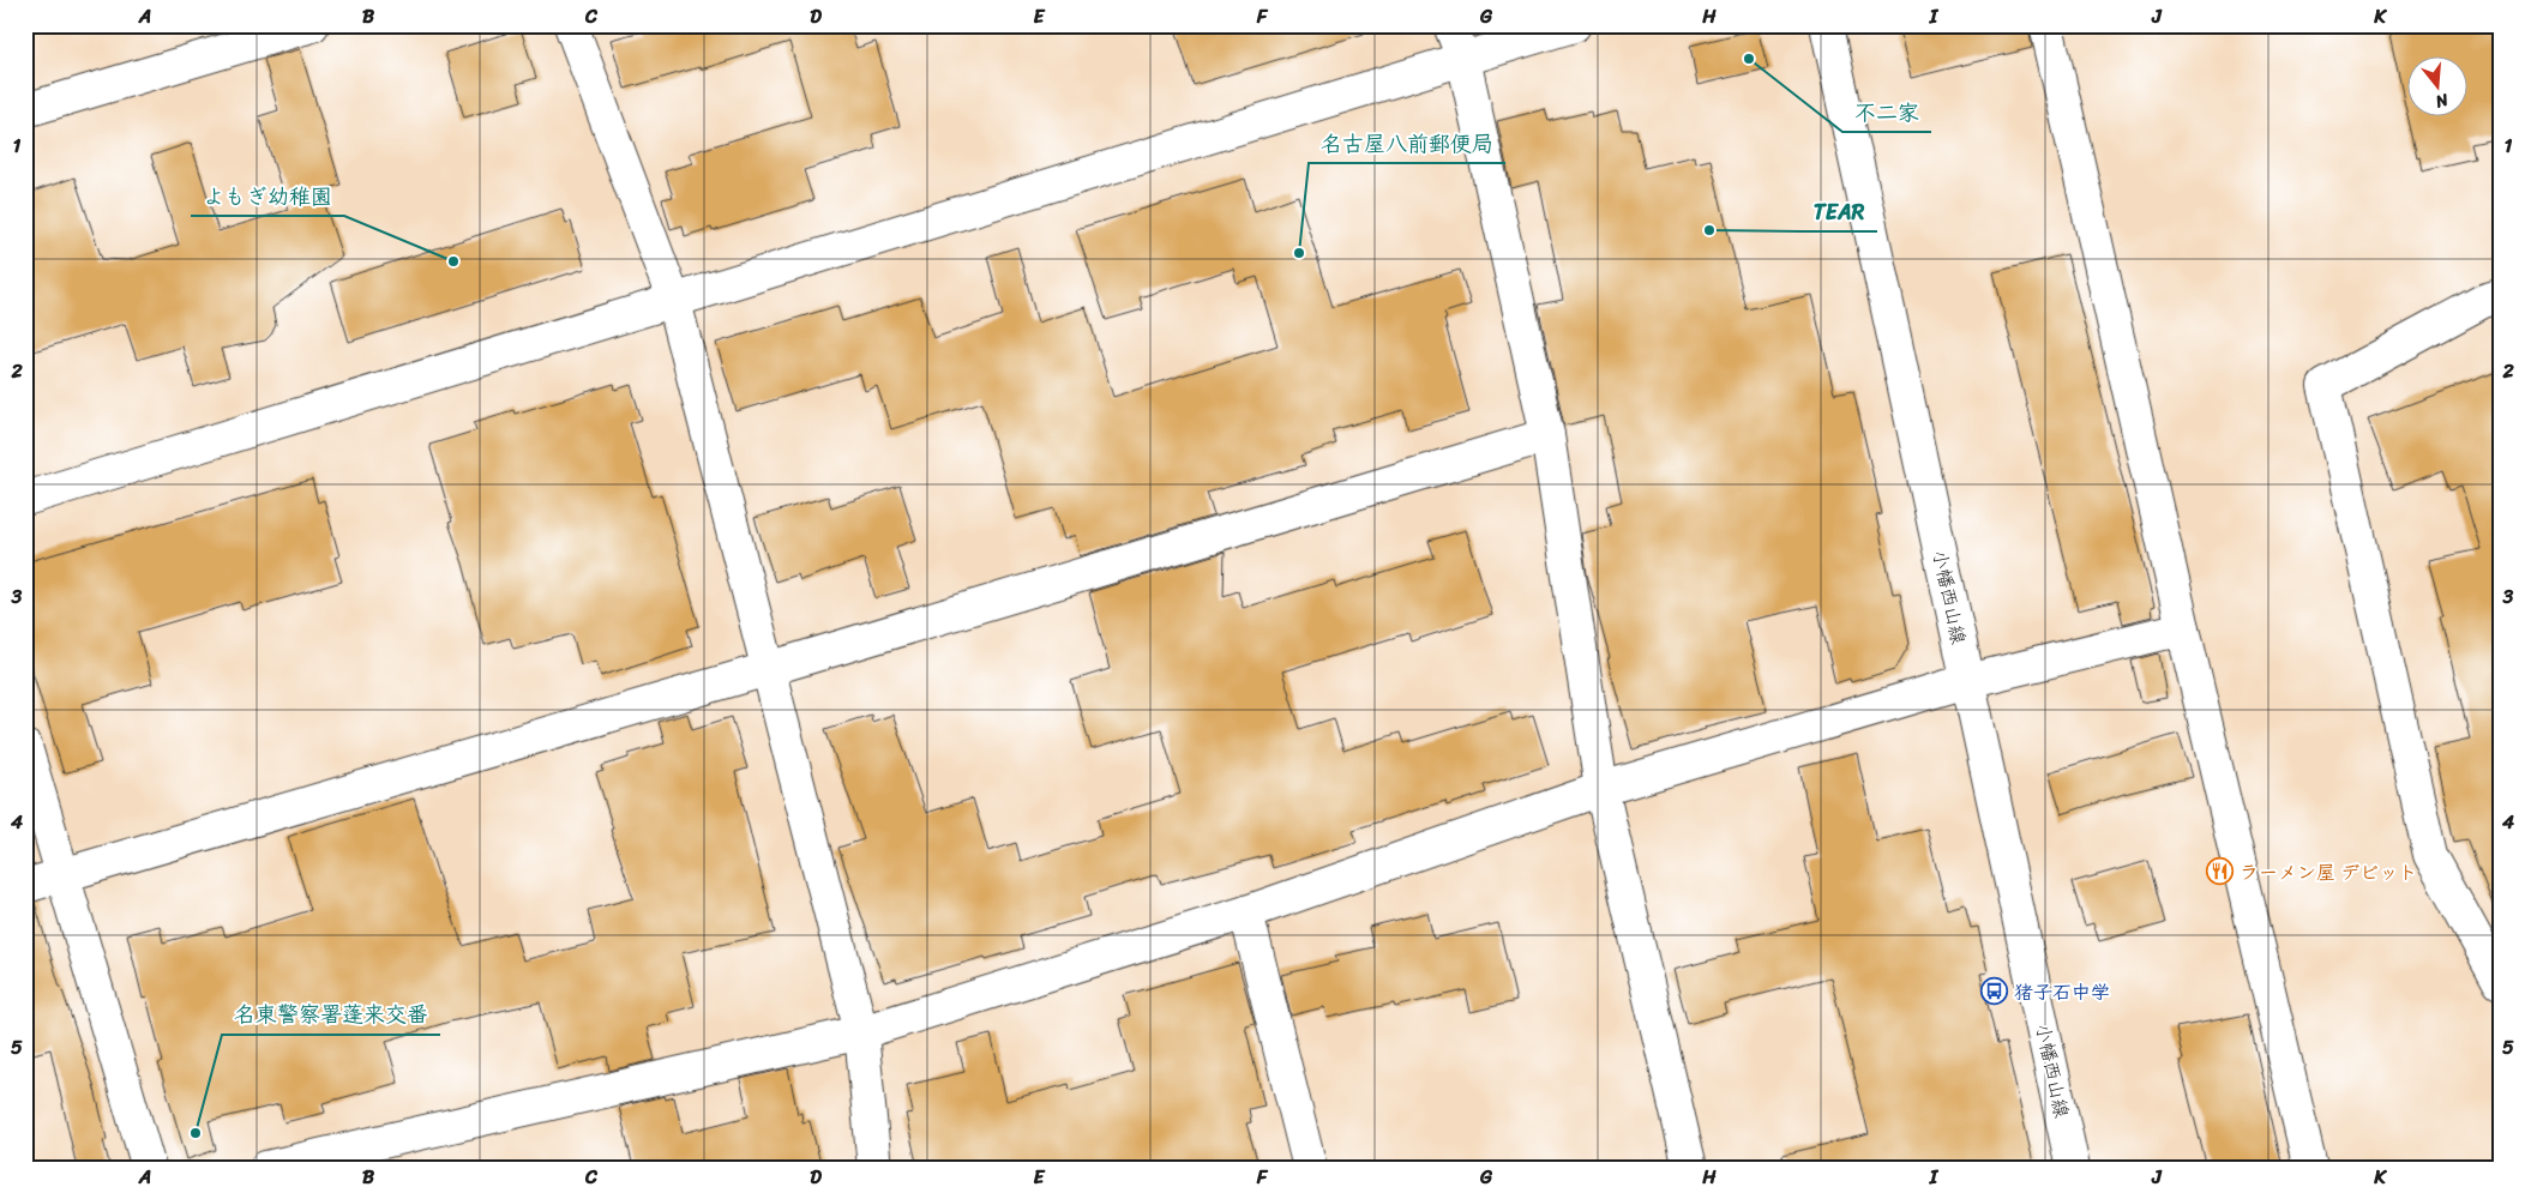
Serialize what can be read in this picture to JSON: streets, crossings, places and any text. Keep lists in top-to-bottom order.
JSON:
{
  "streets": {
    "street": ["小幡西山線"]
  },
  "places": {
    "other": [
      "不二家",
      "TEAR",
      "名古屋八前郵便局",
      "よもぎ幼稚園",
      "名東警察署蓬来交番"
    ],
    "restaurant": ["ラーメン屋 デビット"],
    "bus stop": ["猪子石中学"]
  },
  "north": "bottom",
  "grid": {
    "columns": [
      "A",
      "B",
      "C",
      "D",
      "E",
      "F",
      "G",
      "H",
      "I",
      "J",
      "K"
    ],
    "rows": [
      "1",
      "2",
      "3",
      "4",
      "5"
    ]
  }
}
